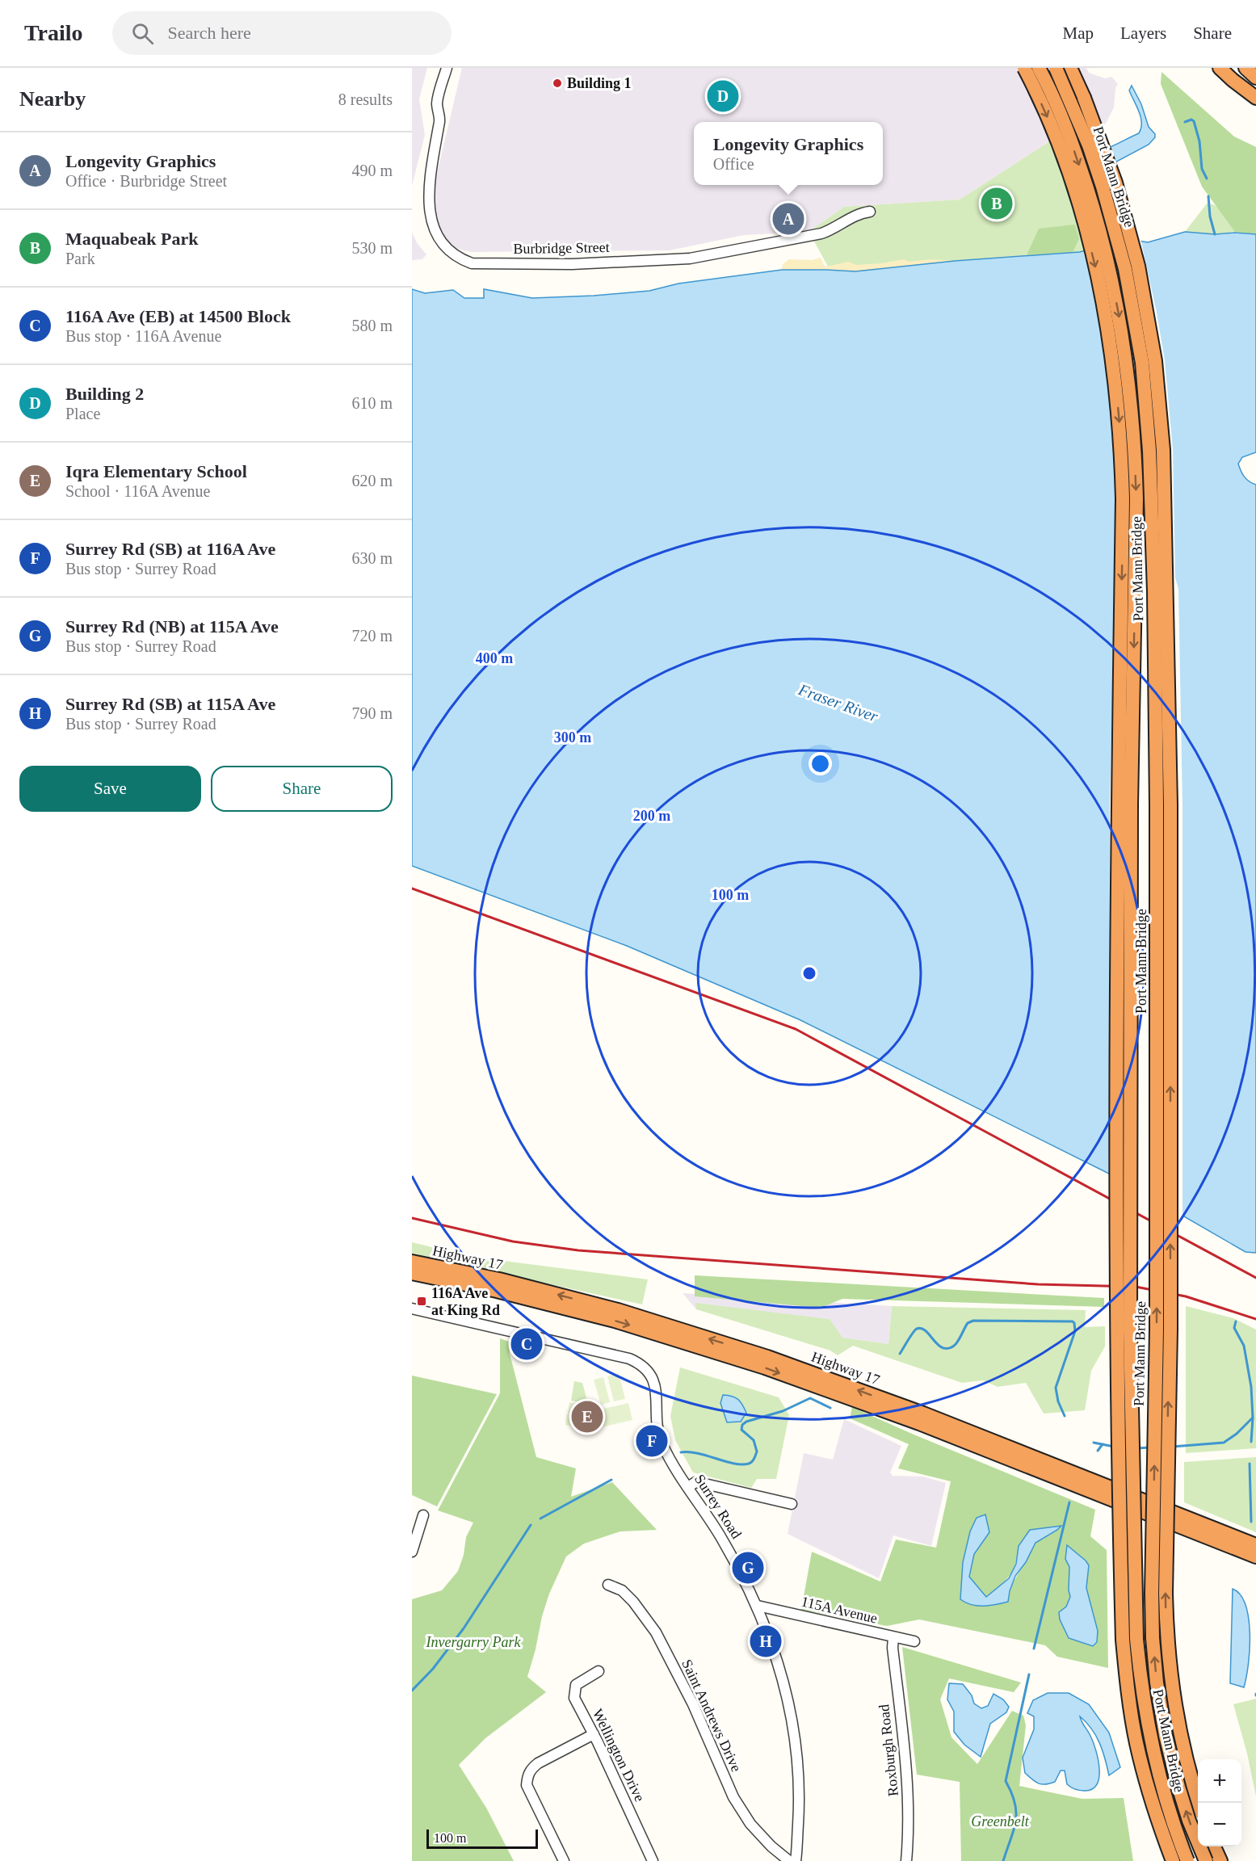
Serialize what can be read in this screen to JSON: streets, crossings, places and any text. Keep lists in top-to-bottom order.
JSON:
{
  "streets": {
    "highway": ["Port Mann Bridge", "Highway 17"],
    "street": [
      "Burbridge Street",
      "Surrey Road",
      "115A Avenue",
      "Saint Andrews Drive",
      "Roxburgh Road",
      "Wellington Drive"
    ]
  },
  "crossings": [
    ["Surrey Road", "115A Avenue"],
    ["115A Avenue", "Roxburgh Road"]
  ],
  "water": ["Fraser River"],
  "parks": ["Invergarry Park", "Greenbelt"],
  "places": {
    "other": ["Building 1"],
    "transit": ["116A Ave at King Rd"]
  },
  "scale_bar": "100 m",
  "page": {
    "header": "Trailo",
    "search": "Search here",
    "nav": ["Map", "Layers", "Share"],
    "heading": ["Nearby", "8 results"],
    "pins": [
      "D",
      "B",
      "A",
      "C",
      "E",
      "F",
      "G",
      "H"
    ],
    "popup": ["Longevity Graphics", "Office"],
    "list": [
      {
        "mark": "A",
        "name": "Longevity Graphics",
        "note": "Office · Burbridge Street",
        "value": "490 m"
      },
      {
        "mark": "B",
        "name": "Maquabeak Park",
        "note": "Park",
        "value": "530 m"
      },
      {
        "mark": "C",
        "name": "116A Ave (EB) at 14500 Block",
        "note": "Bus stop · 116A Avenue",
        "value": "580 m"
      },
      {
        "mark": "D",
        "name": "Building 2",
        "note": "Place",
        "value": "610 m"
      },
      {
        "mark": "E",
        "name": "Iqra Elementary School",
        "note": "School · 116A Avenue",
        "value": "620 m"
      },
      {
        "mark": "F",
        "name": "Surrey Rd (SB) at 116A Ave",
        "note": "Bus stop · Surrey Road",
        "value": "630 m"
      },
      {
        "mark": "G",
        "name": "Surrey Rd (NB) at 115A Ave",
        "note": "Bus stop · Surrey Road",
        "value": "720 m"
      },
      {
        "mark": "H",
        "name": "Surrey Rd (SB) at 115A Ave",
        "note": "Bus stop · Surrey Road",
        "value": "790 m"
      }
    ],
    "buttons": ["Save", "Share"],
    "map_buttons": ["+", "−"],
    "scale": "100 m"
  },
  "rings": [
    "400 m",
    "300 m",
    "200 m",
    "100 m"
  ]
}
